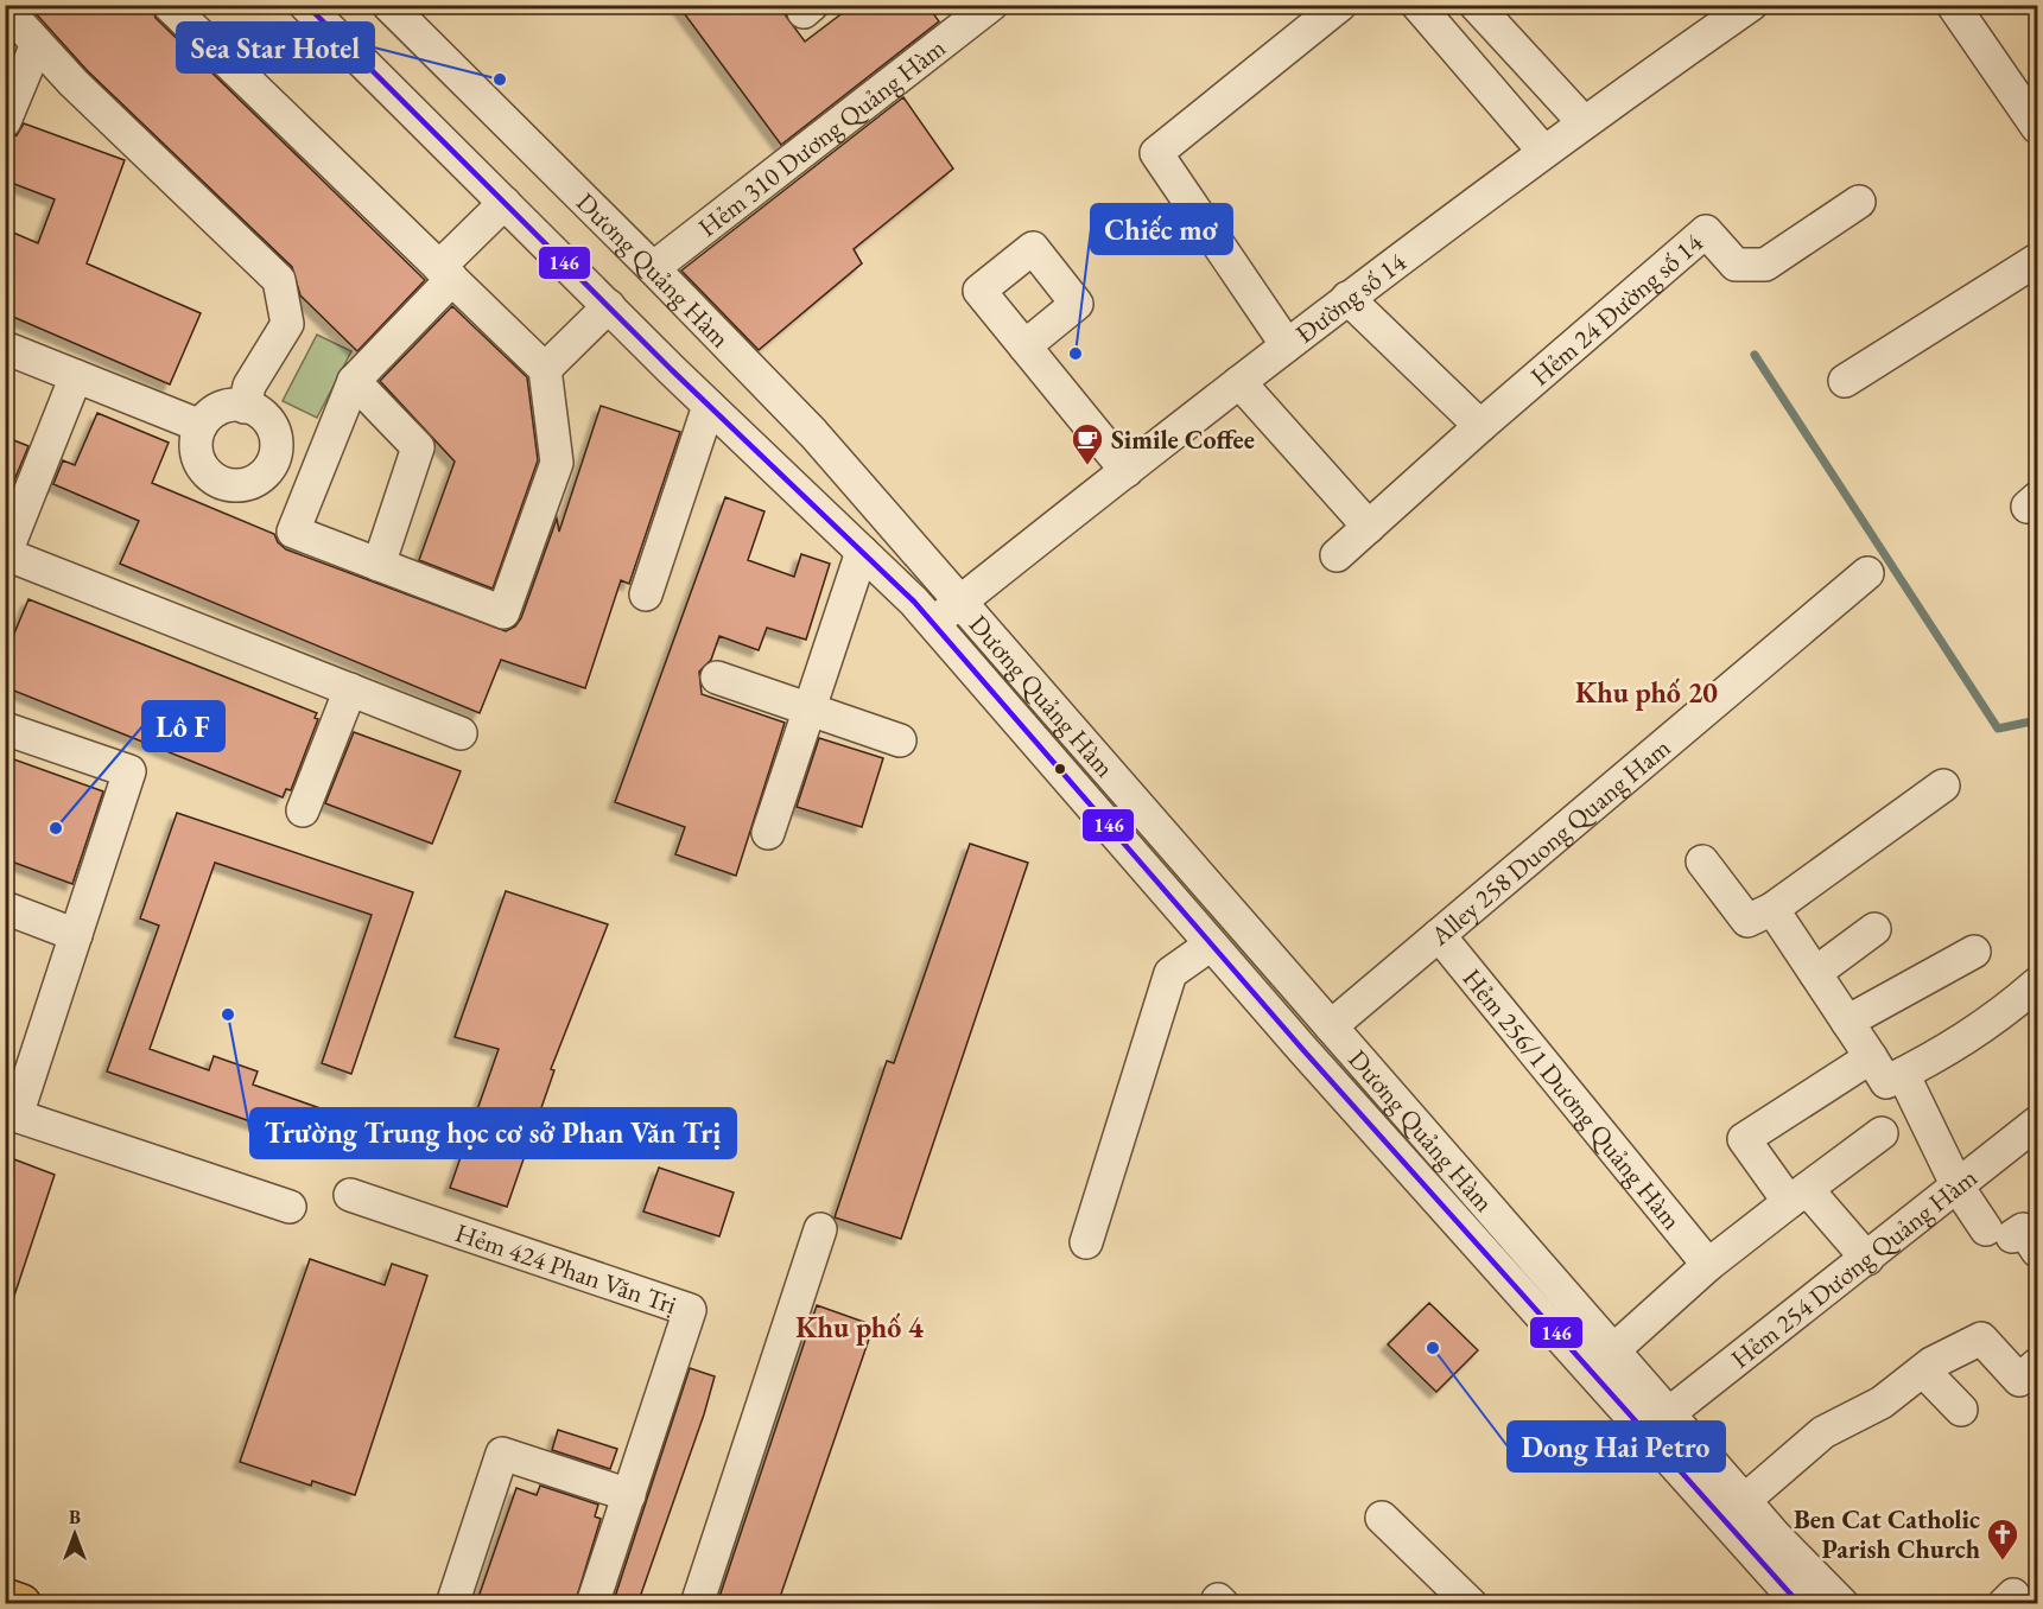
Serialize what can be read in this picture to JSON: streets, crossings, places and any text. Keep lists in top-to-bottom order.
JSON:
{
  "streets": {
    "street": [
      "Hẻm 310 Dương Quảng Hàm",
      "Dương Quảng Hàm",
      "Đường số 14",
      "Hẻm 24 Đường số 14",
      "Alley 258 Duong Quang Ham",
      "Hẻm 256/1 Dương Quảng Hàm",
      "Hẻm 424 Phan Văn Trị",
      "Hẻm 254 Dương Quảng Hàm"
    ]
  },
  "crossings": [
    ["Hẻm 310 Dương Quảng Hàm", "Dương Quảng Hàm"],
    ["Dương Quảng Hàm", "Đường số 14"],
    ["Dương Quảng Hàm", "Alley 258 Duong Quang Ham"],
    ["Dương Quảng Hàm", "Hẻm 254 Dương Quảng Hàm"],
    ["Alley 258 Duong Quang Ham", "Hẻm 256/1 Dương Quảng Hàm"]
  ],
  "districts": ["Khu phố 20", "Khu phố 4"],
  "places": {
    "other": [
      "Sea Star Hotel",
      "Chiếc mơ",
      "Lô F",
      "Trường Trung học cơ sở Phan Văn Trị",
      "Dong Hai Petro"
    ],
    "cafe": ["Simile Coffee"],
    "church": ["Ben Cat Catholic Parish Church"]
  },
  "lines": ["transit line 146"],
  "north": "top"
}
